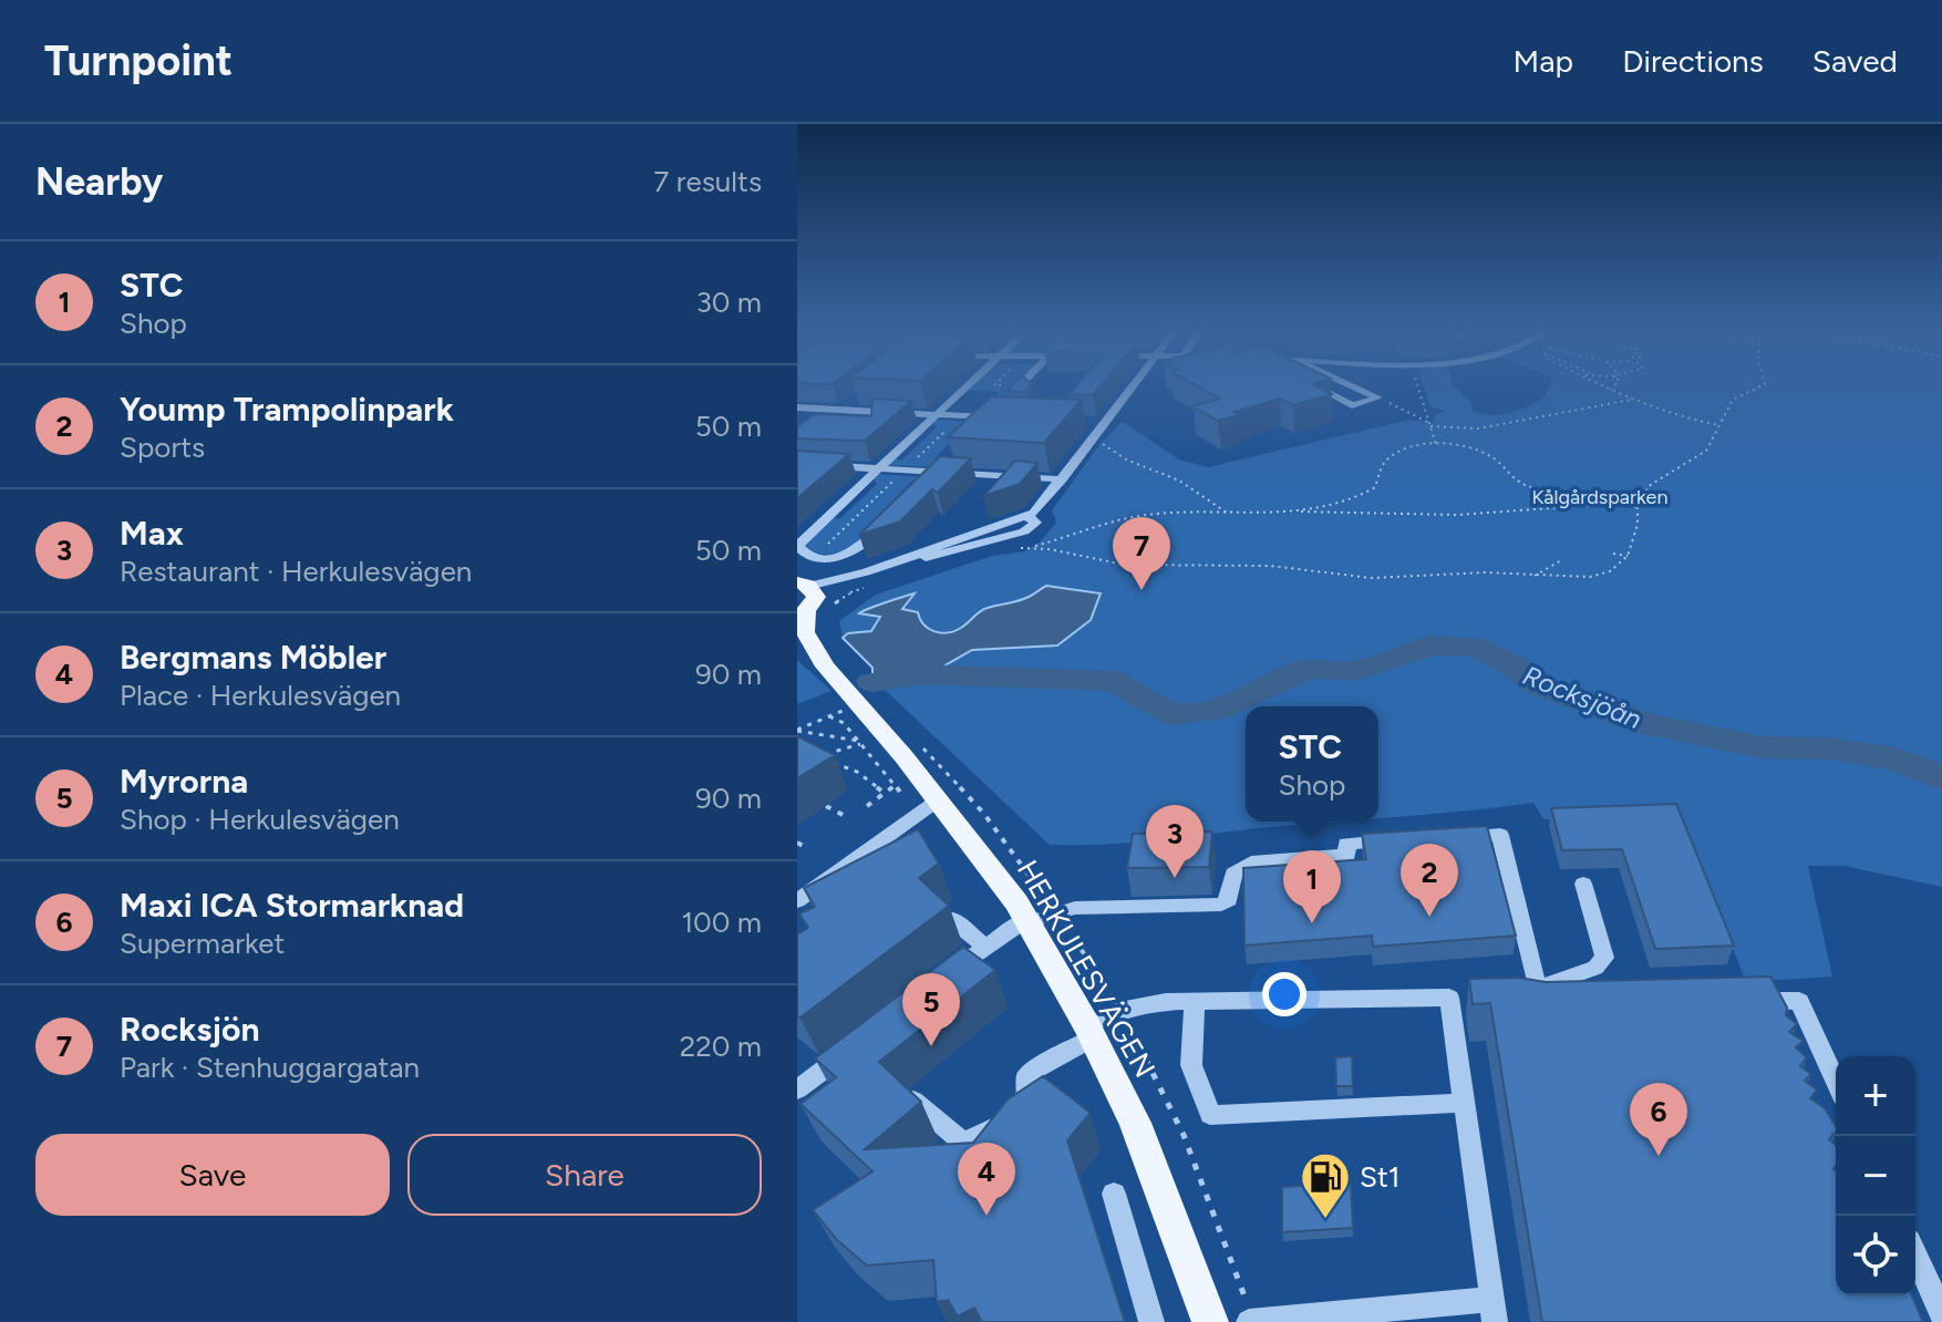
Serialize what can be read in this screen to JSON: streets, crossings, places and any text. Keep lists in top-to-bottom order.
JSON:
{
  "streets": {
    "main road": ["HERKULESVÄGEN"]
  },
  "water": ["Rocksjöån"],
  "parks": ["Kålgårdsparken"],
  "places": {
    "fuel station": ["St1"]
  },
  "page": {
    "header": "Turnpoint",
    "nav": ["Map", "Directions", "Saved"],
    "heading": ["Nearby", "7 results"],
    "list": [
      {
        "mark": "1",
        "name": "STC",
        "note": "Shop",
        "value": "30 m"
      },
      {
        "mark": "2",
        "name": "Yoump Trampolinpark",
        "note": "Sports",
        "value": "50 m"
      },
      {
        "mark": "3",
        "name": "Max",
        "note": "Restaurant · Herkulesvägen",
        "value": "50 m"
      },
      {
        "mark": "4",
        "name": "Bergmans Möbler",
        "note": "Place · Herkulesvägen",
        "value": "90 m"
      },
      {
        "mark": "5",
        "name": "Myrorna",
        "note": "Shop · Herkulesvägen",
        "value": "90 m"
      },
      {
        "mark": "6",
        "name": "Maxi ICA Stormarknad",
        "note": "Supermarket",
        "value": "100 m"
      },
      {
        "mark": "7",
        "name": "Rocksjön",
        "note": "Park · Stenhuggargatan",
        "value": "220 m"
      }
    ],
    "pins": [
      "7",
      "3",
      "2",
      "1",
      "5",
      "6",
      "4"
    ],
    "popup": ["STC", "Shop"],
    "map_buttons": ["+", "−"],
    "buttons": ["Save", "Share"]
  }
}
